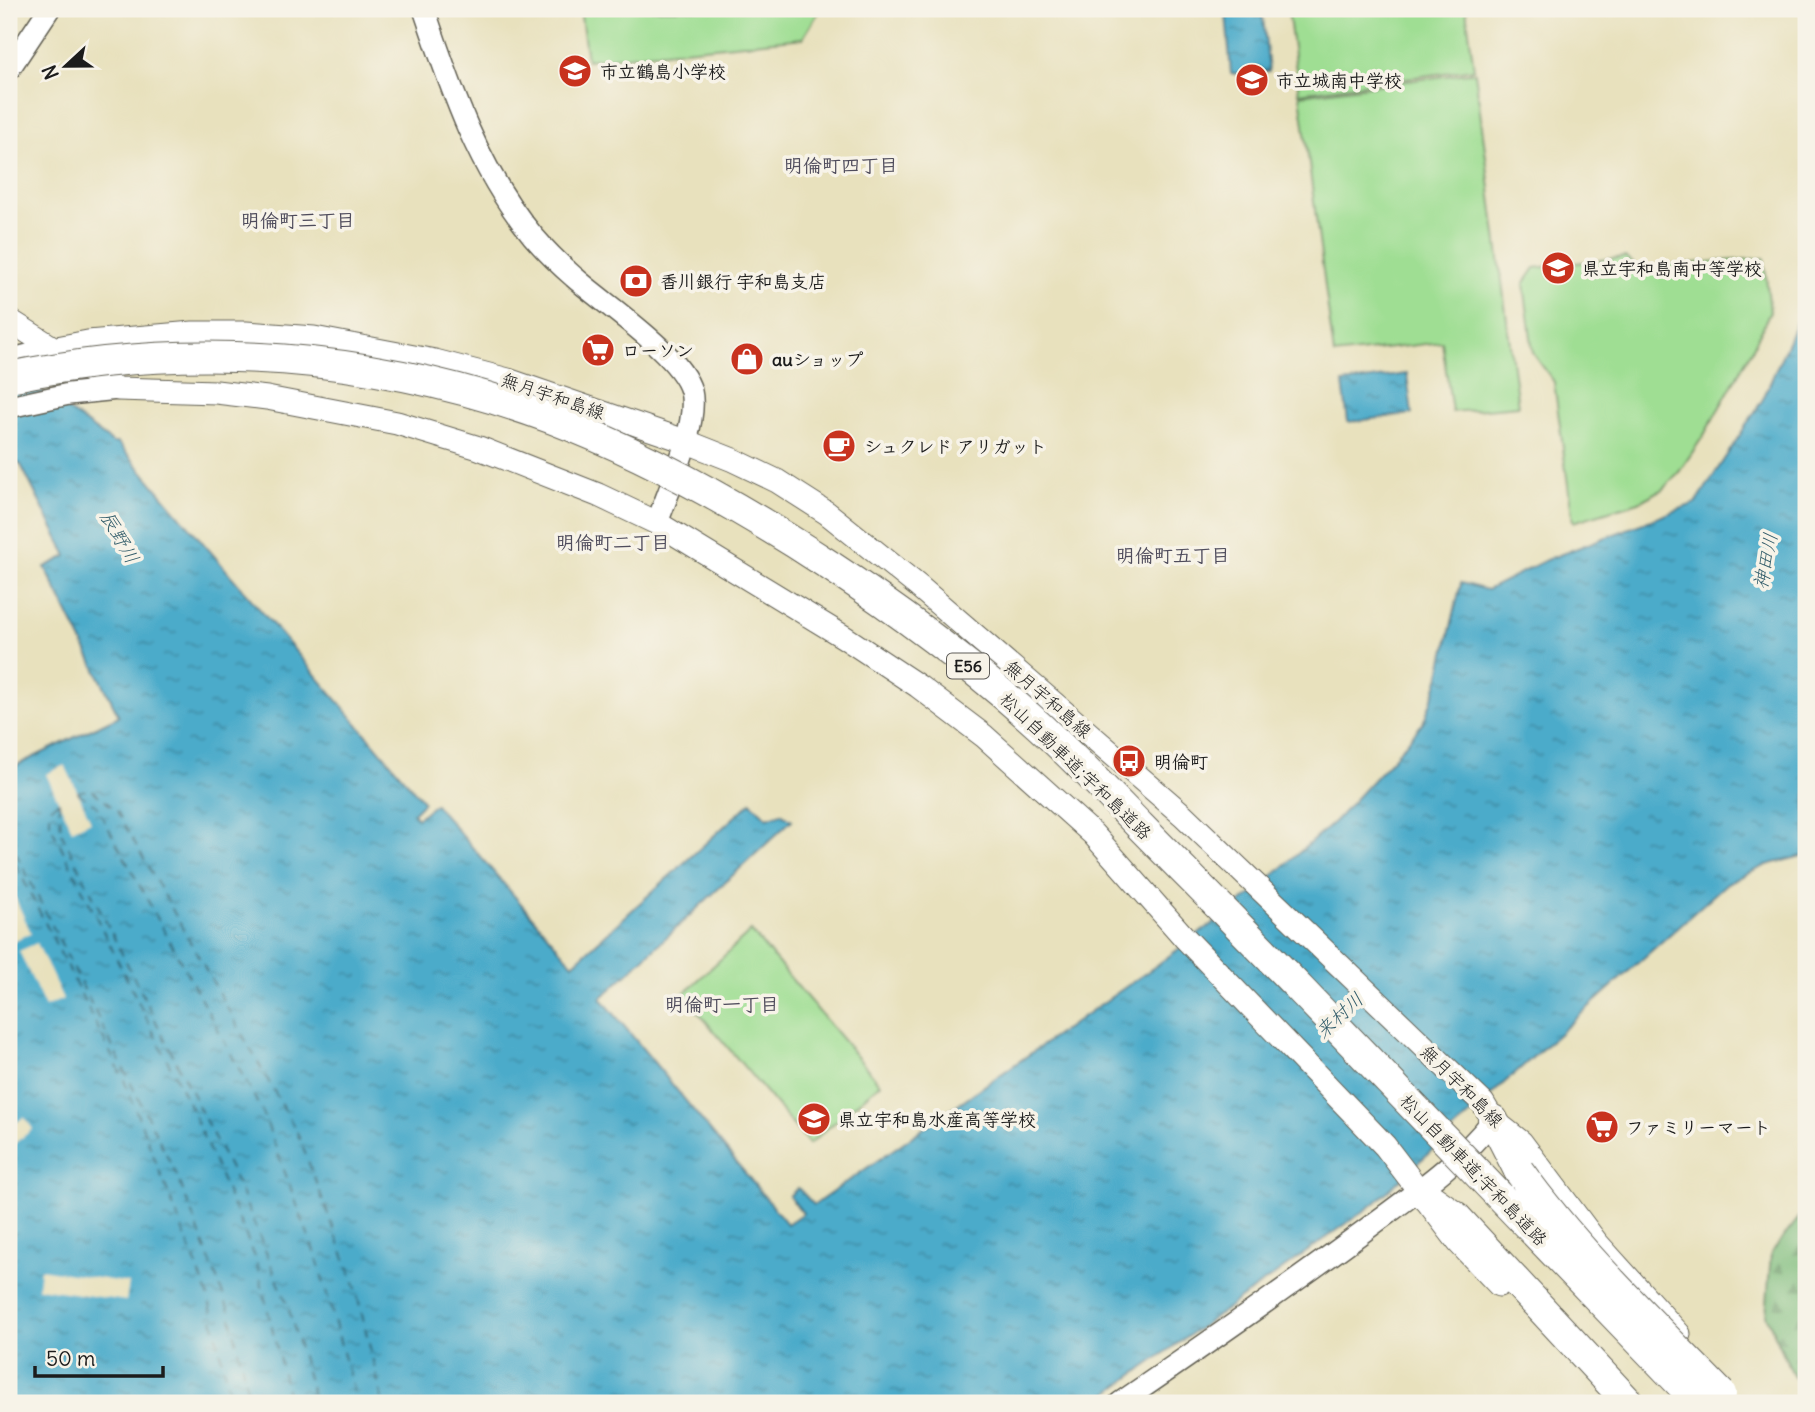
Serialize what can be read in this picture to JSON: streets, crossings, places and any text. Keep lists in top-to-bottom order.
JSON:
{
  "streets": {
    "highway": ["E56", "松山自動車道;宇和島道路"],
    "main road": ["無月宇和島線"]
  },
  "districts": [
    "明倫町四丁目",
    "明倫町三丁目",
    "明倫町二丁目",
    "明倫町五丁目",
    "明倫町一丁目"
  ],
  "water": ["辰野川", "神田川", "来村川"],
  "places": {
    "school or university": [
      "市立鶴島小学校",
      "市立城南中学校",
      "県立宇和島南中等学校",
      "県立宇和島水産高等学校"
    ],
    "bank": ["香川銀行 宇和島支店"],
    "supermarket": ["ローソン", "ファミリーマート"],
    "shop": ["auショップ"],
    "cafe": ["シュクレド アリガット"],
    "bus stop": ["明倫町"]
  },
  "scale_bar": "50 m",
  "north": "left"
}
